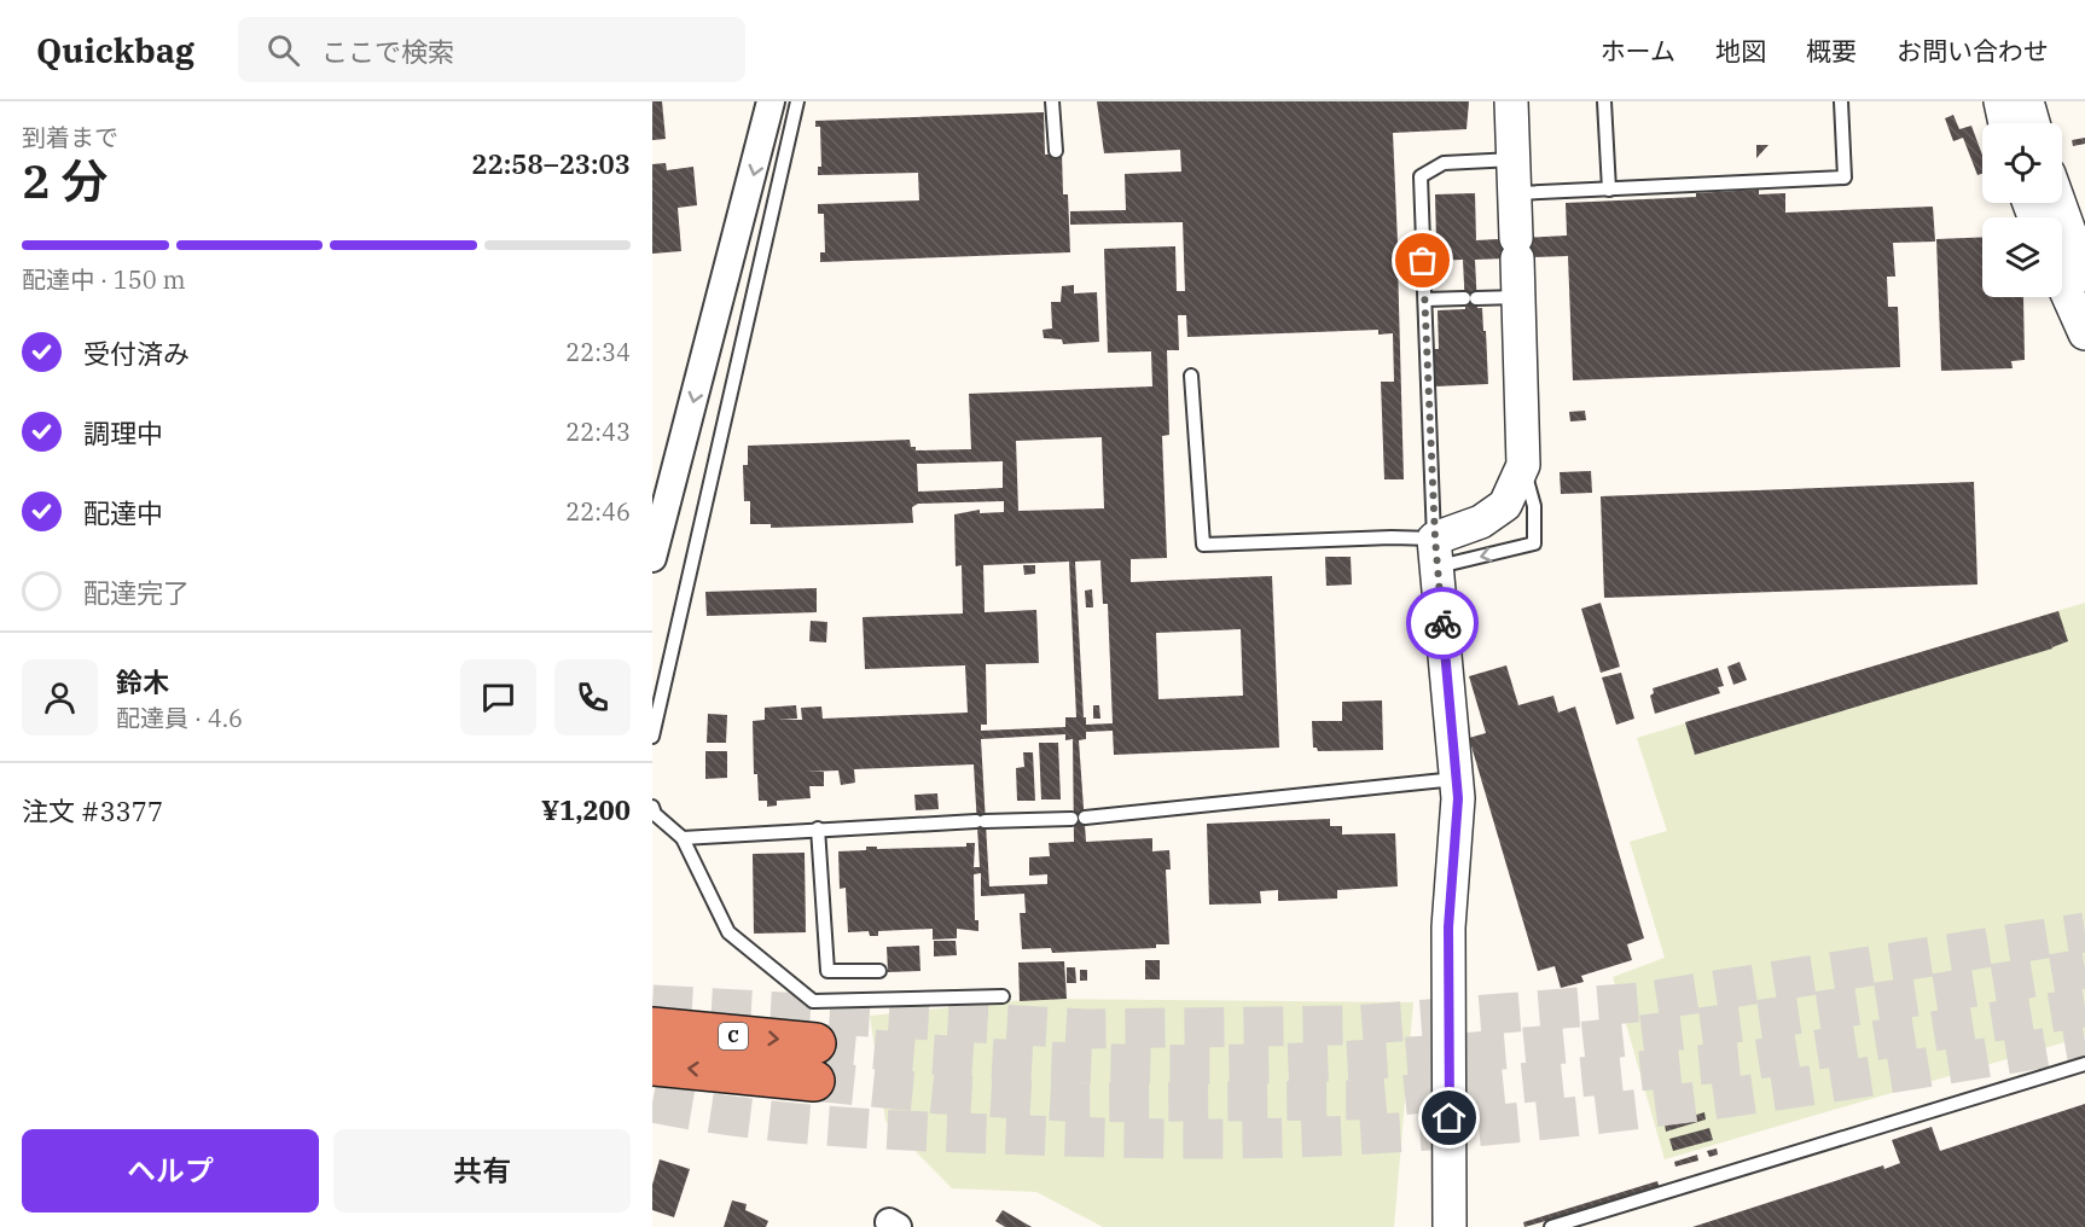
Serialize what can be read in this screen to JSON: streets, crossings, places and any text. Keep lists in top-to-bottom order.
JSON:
{
  "streets": {
    "highway": ["C"]
  },
  "page": {
    "header": "Quickbag",
    "search": "ここで検索",
    "nav": [
      "ホーム",
      "地図",
      "概要",
      "お問い合わせ"
    ],
    "heading": ["2 分", "到着まで", "22:58–23:03"],
    "panel": [
      "鈴木",
      "配達員 · 4.6",
      "注文 #3377",
      "¥1,200"
    ],
    "bar": "配達中 · 150 m",
    "list": [
      ["受付済み", "22:34"],
      ["調理中", "22:43"],
      ["配達中", "22:46"],
      "配達完了"
    ],
    "buttons": ["ヘルプ", "共有"]
  }
}
